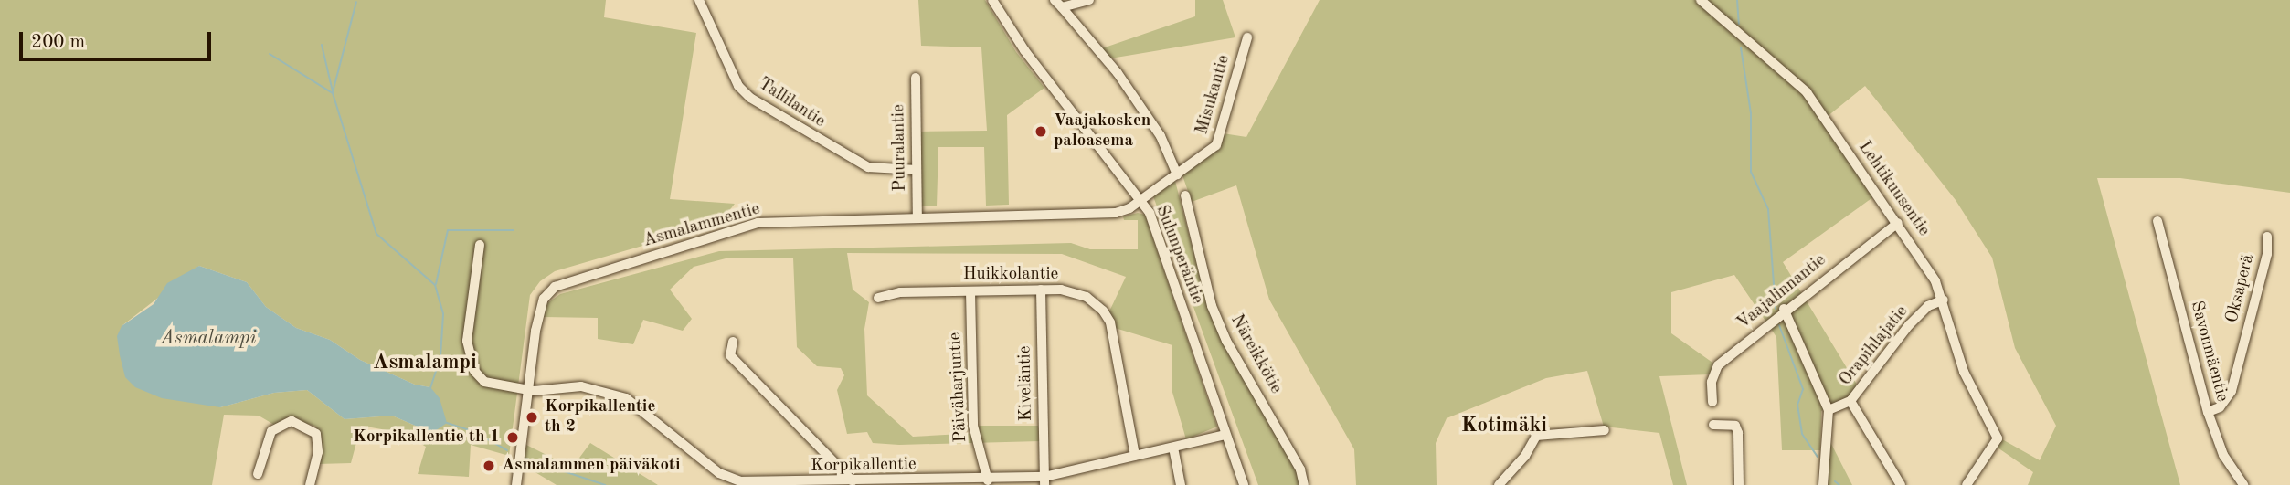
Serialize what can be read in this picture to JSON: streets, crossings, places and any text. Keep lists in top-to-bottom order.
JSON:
{
  "streets": {
    "street": [
      "Misukantie",
      "Tallilantie",
      "Puuralantie",
      "Lehtikuusentie",
      "Asmalammentie",
      "Sulunperäntie",
      "Huikkolantie",
      "Oksaperä",
      "Vaajalinnantie",
      "Orapihlajatie",
      "Savonmäentie",
      "Näreikkötie",
      "Kiveläntie",
      "Päiväharjuntie",
      "Korpikallentie"
    ]
  },
  "crossings": [
    ["Misukantie", "Asmalammentie"],
    ["Misukantie", "Sulunperäntie"],
    ["Tallilantie", "Puuralantie"],
    ["Puuralantie", "Asmalammentie"],
    ["Lehtikuusentie", "Vaajalinnantie"],
    ["Lehtikuusentie", "Orapihlajatie"],
    ["Asmalammentie", "Sulunperäntie"],
    ["Asmalammentie", "Korpikallentie"],
    ["Sulunperäntie", "Korpikallentie"],
    ["Huikkolantie", "Kiveläntie"],
    ["Huikkolantie", "Päiväharjuntie"],
    ["Huikkolantie", "Korpikallentie"],
    ["Oksaperä", "Savonmäentie"],
    ["Kiveläntie", "Korpikallentie"],
    ["Päiväharjuntie", "Korpikallentie"]
  ],
  "districts": ["Asmalampi", "Kotimäki"],
  "water": ["Asmalampi"],
  "places": [
    "Vaajakosken paloasema",
    "Korpikallentie th 2",
    "Korpikallentie th 1",
    "Asmalammen päiväkoti"
  ],
  "scale_bar": "200 m"
}
